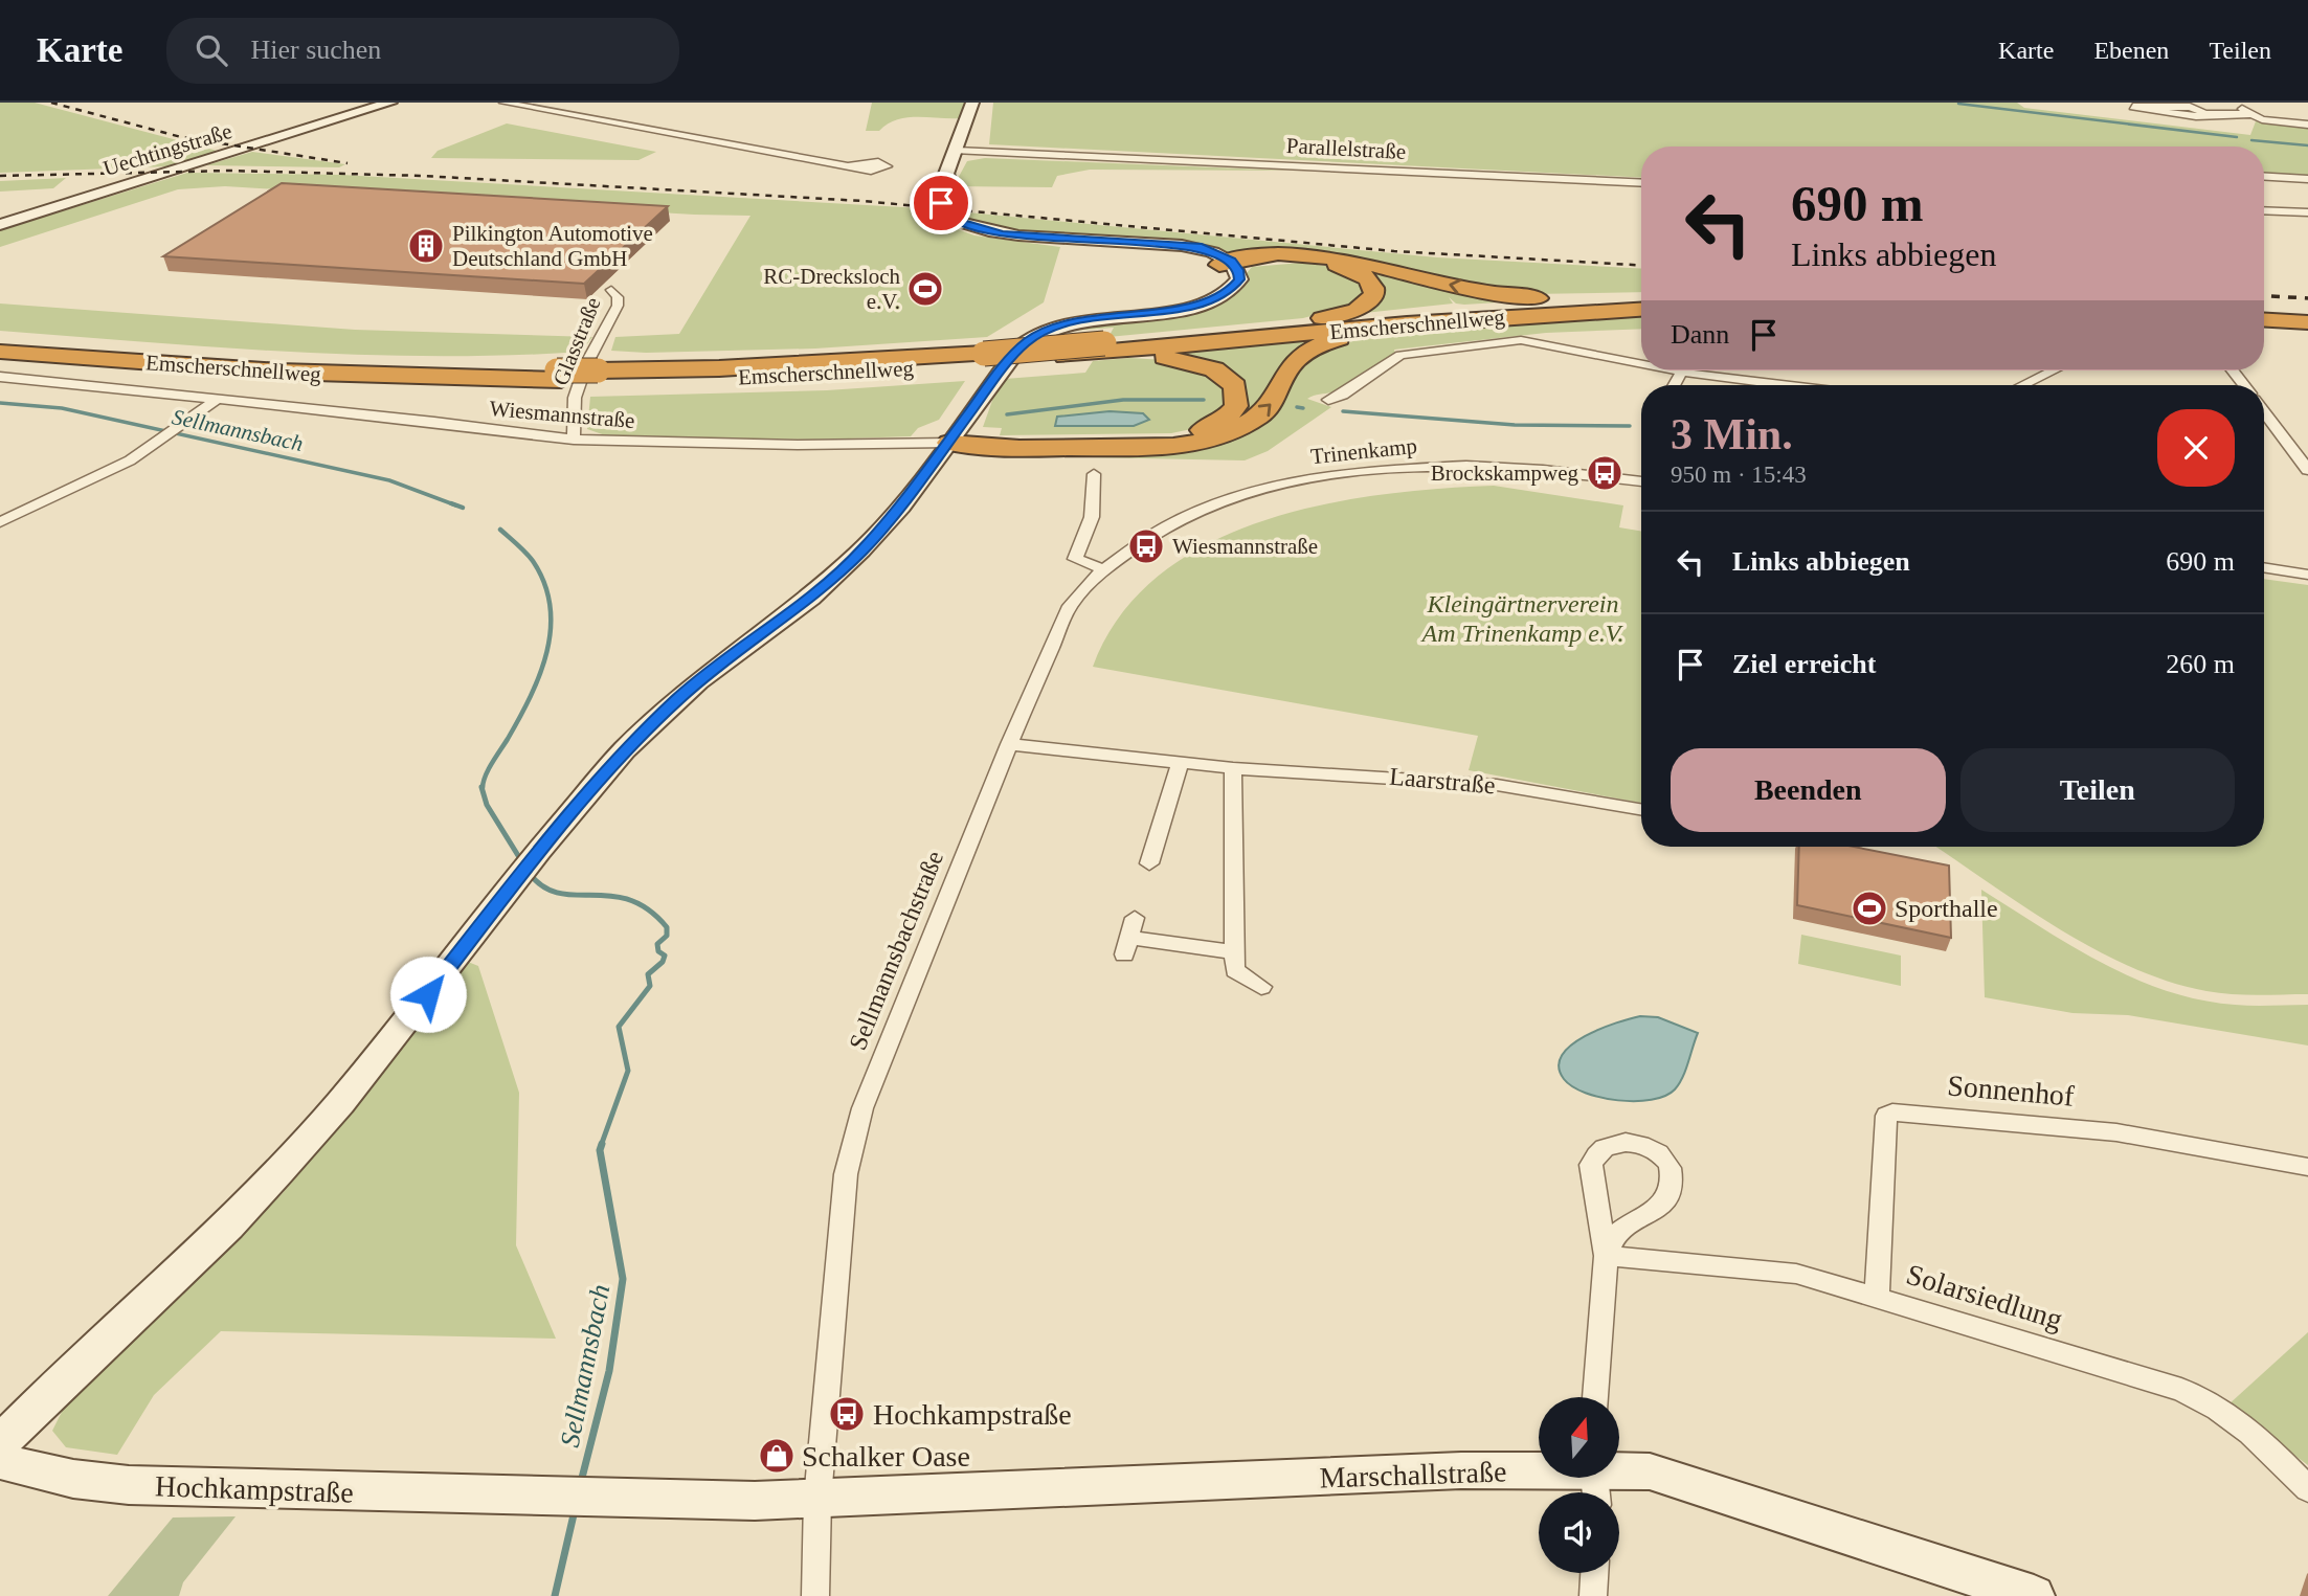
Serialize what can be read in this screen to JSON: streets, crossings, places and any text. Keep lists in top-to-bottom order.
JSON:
{
  "streets": {
    "highway": ["Emscherschnellweg"],
    "street": [
      "Parallelstraße",
      "Uechtingstraße",
      "Glasstraße",
      "Wiesmannstraße",
      "Trinenkamp",
      "Laarstraße",
      "Sellmannsbachstraße",
      "Sonnenhof",
      "Solarsiedlung",
      "Marschallstraße",
      "Hochkampstraße"
    ]
  },
  "crossings": [
    ["Glasstraße", "Wiesmannstraße"],
    ["Trinenkamp", "Sellmannsbachstraße"],
    ["Laarstraße", "Sellmannsbachstraße"],
    ["Sellmannsbachstraße", "Marschallstraße"],
    ["Sellmannsbachstraße", "Hochkampstraße"],
    ["Sonnenhof", "Solarsiedlung"],
    ["Marschallstraße", "Hochkampstraße"]
  ],
  "water": ["Sellmannsbach"],
  "parks": ["Kleingärtnerverein Am Trinenkamp e.V."],
  "places": {
    "building": ["Pilkington Automotive Deutschland GmbH"],
    "sports": ["RC-Drecksloch e.V.", "Sporthalle"],
    "bus stop": ["Brockskampweg", "Wiesmannstraße", "Hochkampstraße"],
    "shop": ["Schalker Oase"]
  },
  "north": "top",
  "page": {
    "header": "Karte",
    "search": "Hier suchen",
    "nav": ["Karte", "Ebenen", "Teilen"],
    "turn": ["690 m", "Links abbiegen"],
    "then": "Dann",
    "heading": ["3 Min.", "950 m · 15:43"],
    "list": [
      {
        "name": "Links abbiegen",
        "value": "690 m"
      },
      {
        "name": "Ziel erreicht",
        "value": "260 m"
      }
    ],
    "buttons": ["Beenden", "Teilen"]
  }
}
